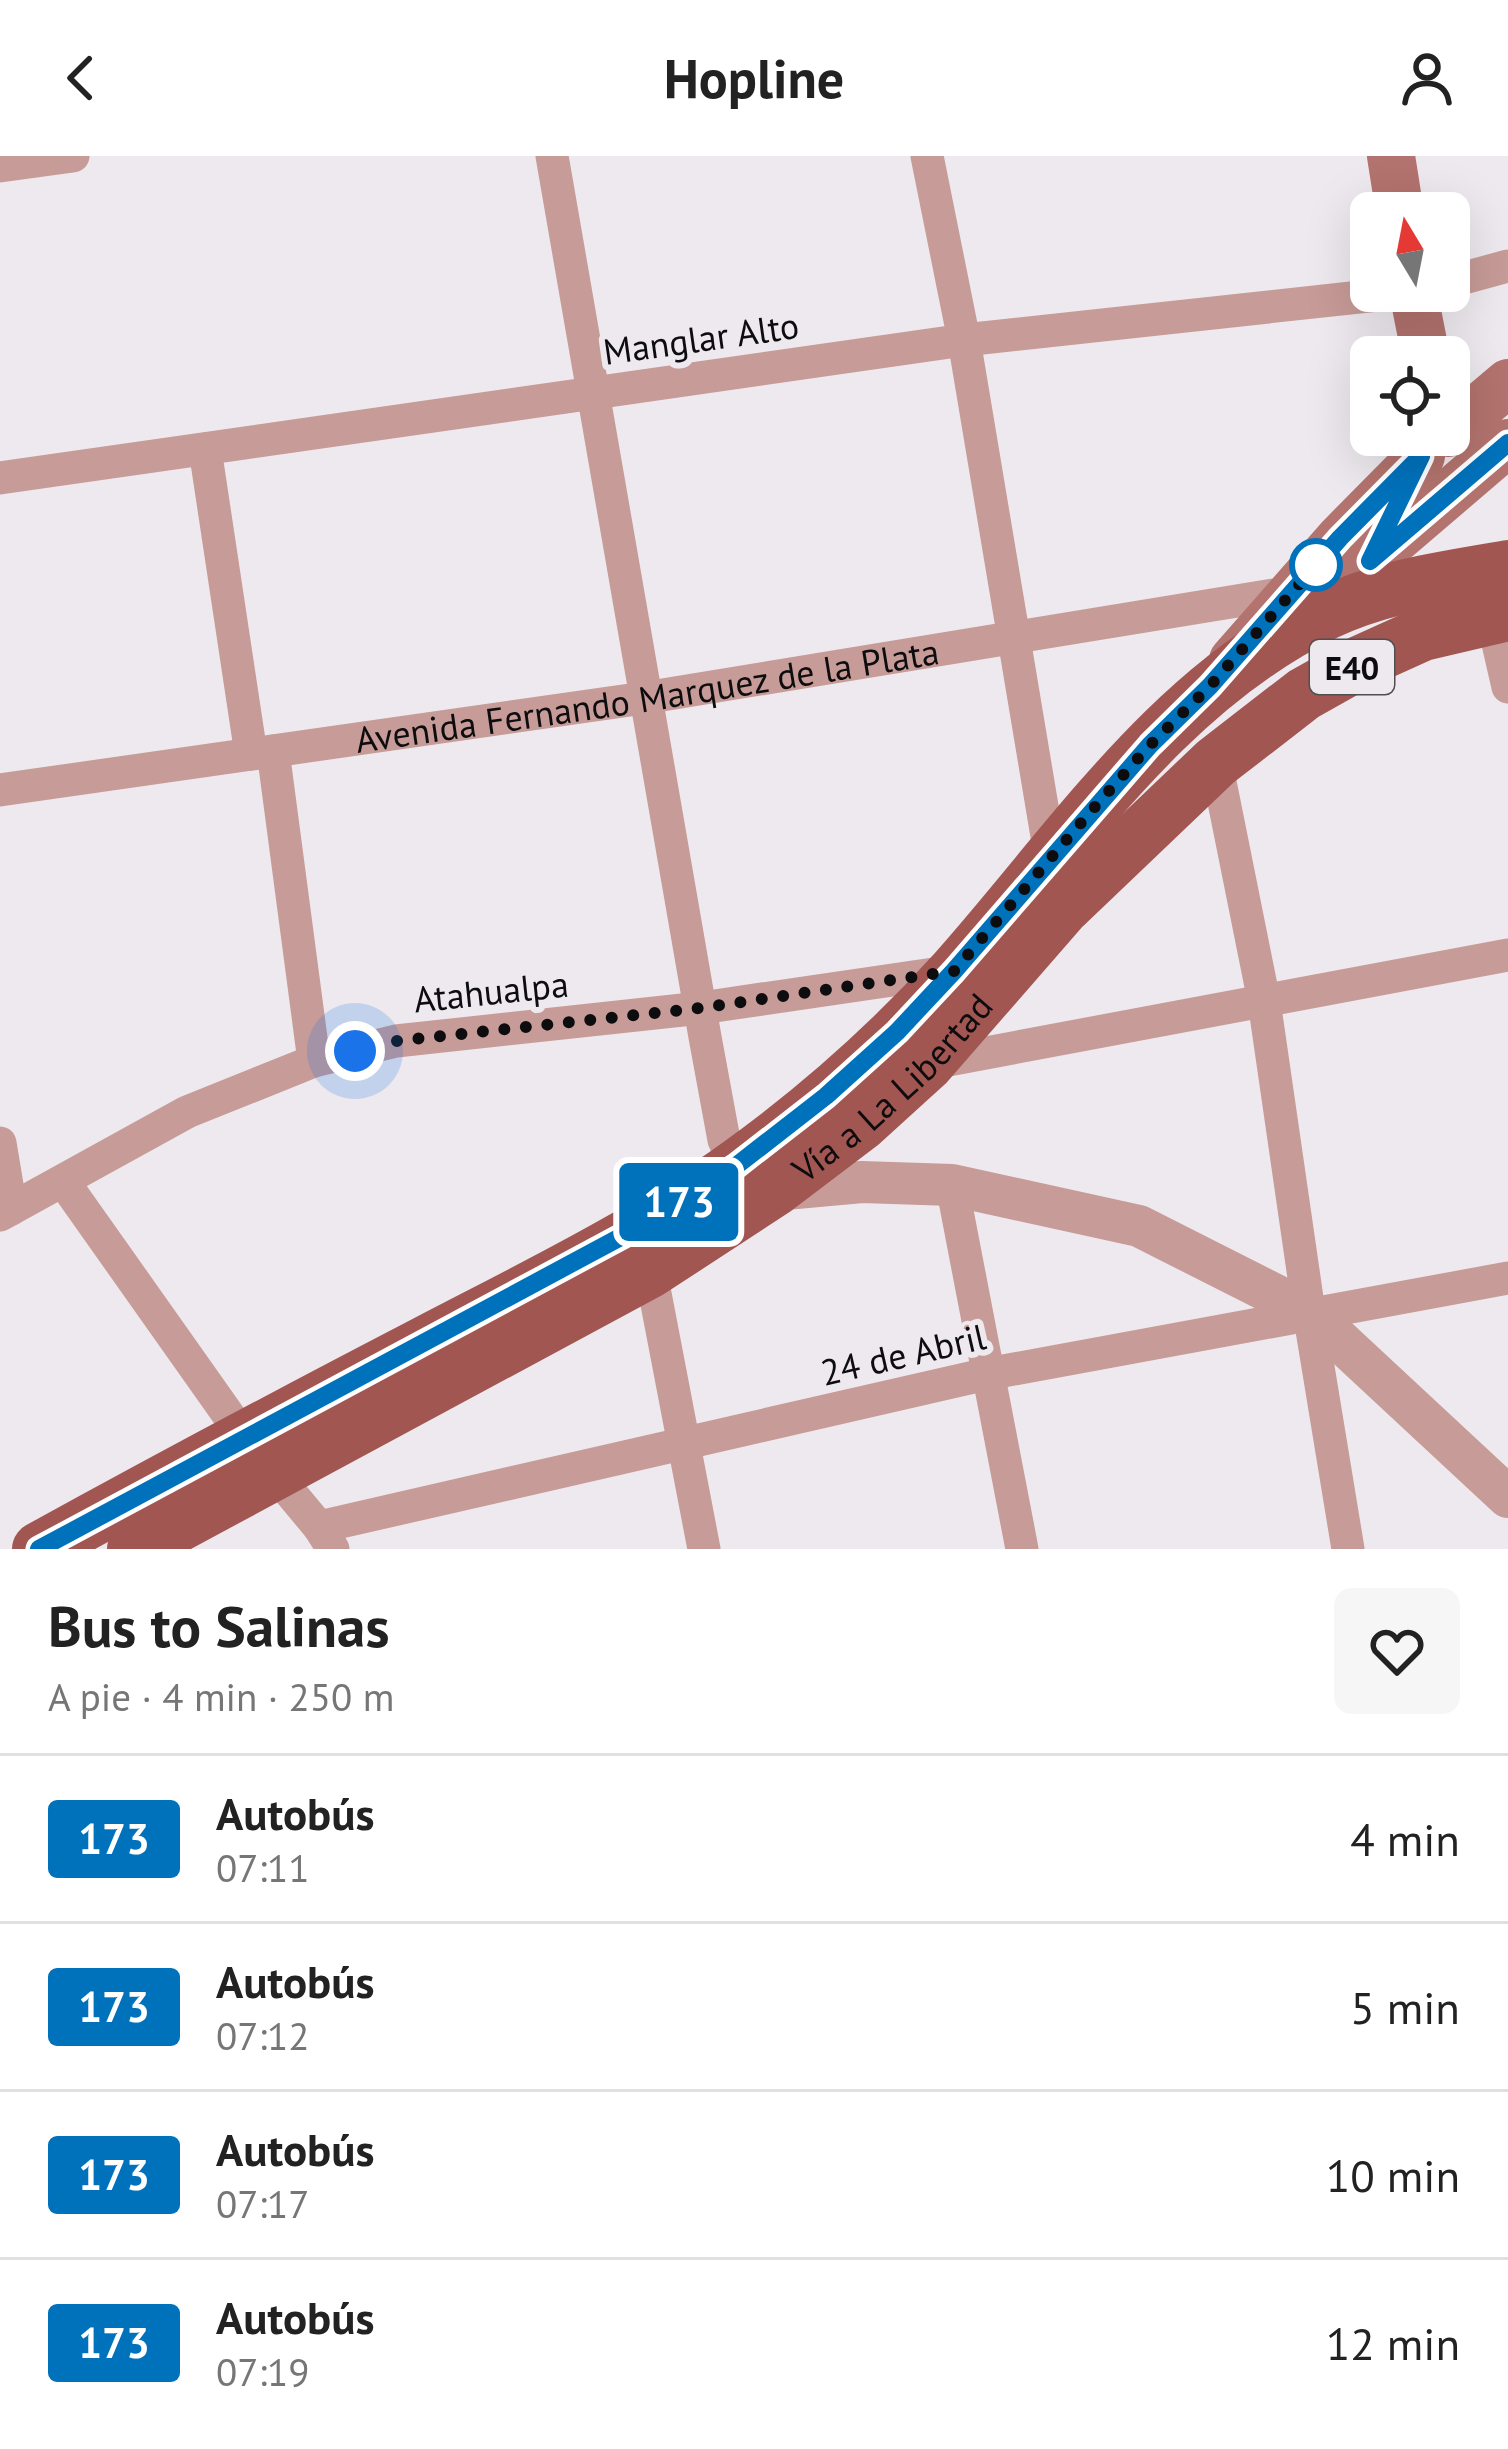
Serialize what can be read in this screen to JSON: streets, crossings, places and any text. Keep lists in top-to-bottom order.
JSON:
{
  "streets": {
    "main road": ["E40", "Avenida Fernando Marquez de la Plata", "Vía a La Libertad"],
    "street": ["Manglar Alto", "Atahualpa", "24 de Abril"]
  },
  "crossings": [
    ["E40", "Avenida Fernando Marquez de la Plata"],
    ["E40", "Vía a La Libertad"],
    ["Avenida Fernando Marquez de la Plata", "Vía a La Libertad"],
    ["Atahualpa", "Vía a La Libertad"]
  ],
  "lines": ["bus line 173"],
  "north": "top",
  "page": {
    "header": "Hopline",
    "on_map": "173",
    "heading": ["Bus to Salinas", "A pie · 4 min · 250 m"],
    "list": [
      {
        "mark": "173",
        "name": "Autobús",
        "note": "07:11",
        "value": "4 min"
      },
      {
        "mark": "173",
        "name": "Autobús",
        "note": "07:12",
        "value": "5 min"
      },
      {
        "mark": "173",
        "name": "Autobús",
        "note": "07:17",
        "value": "10 min"
      },
      {
        "mark": "173",
        "name": "Autobús",
        "note": "07:19",
        "value": "12 min"
      }
    ]
  }
}
